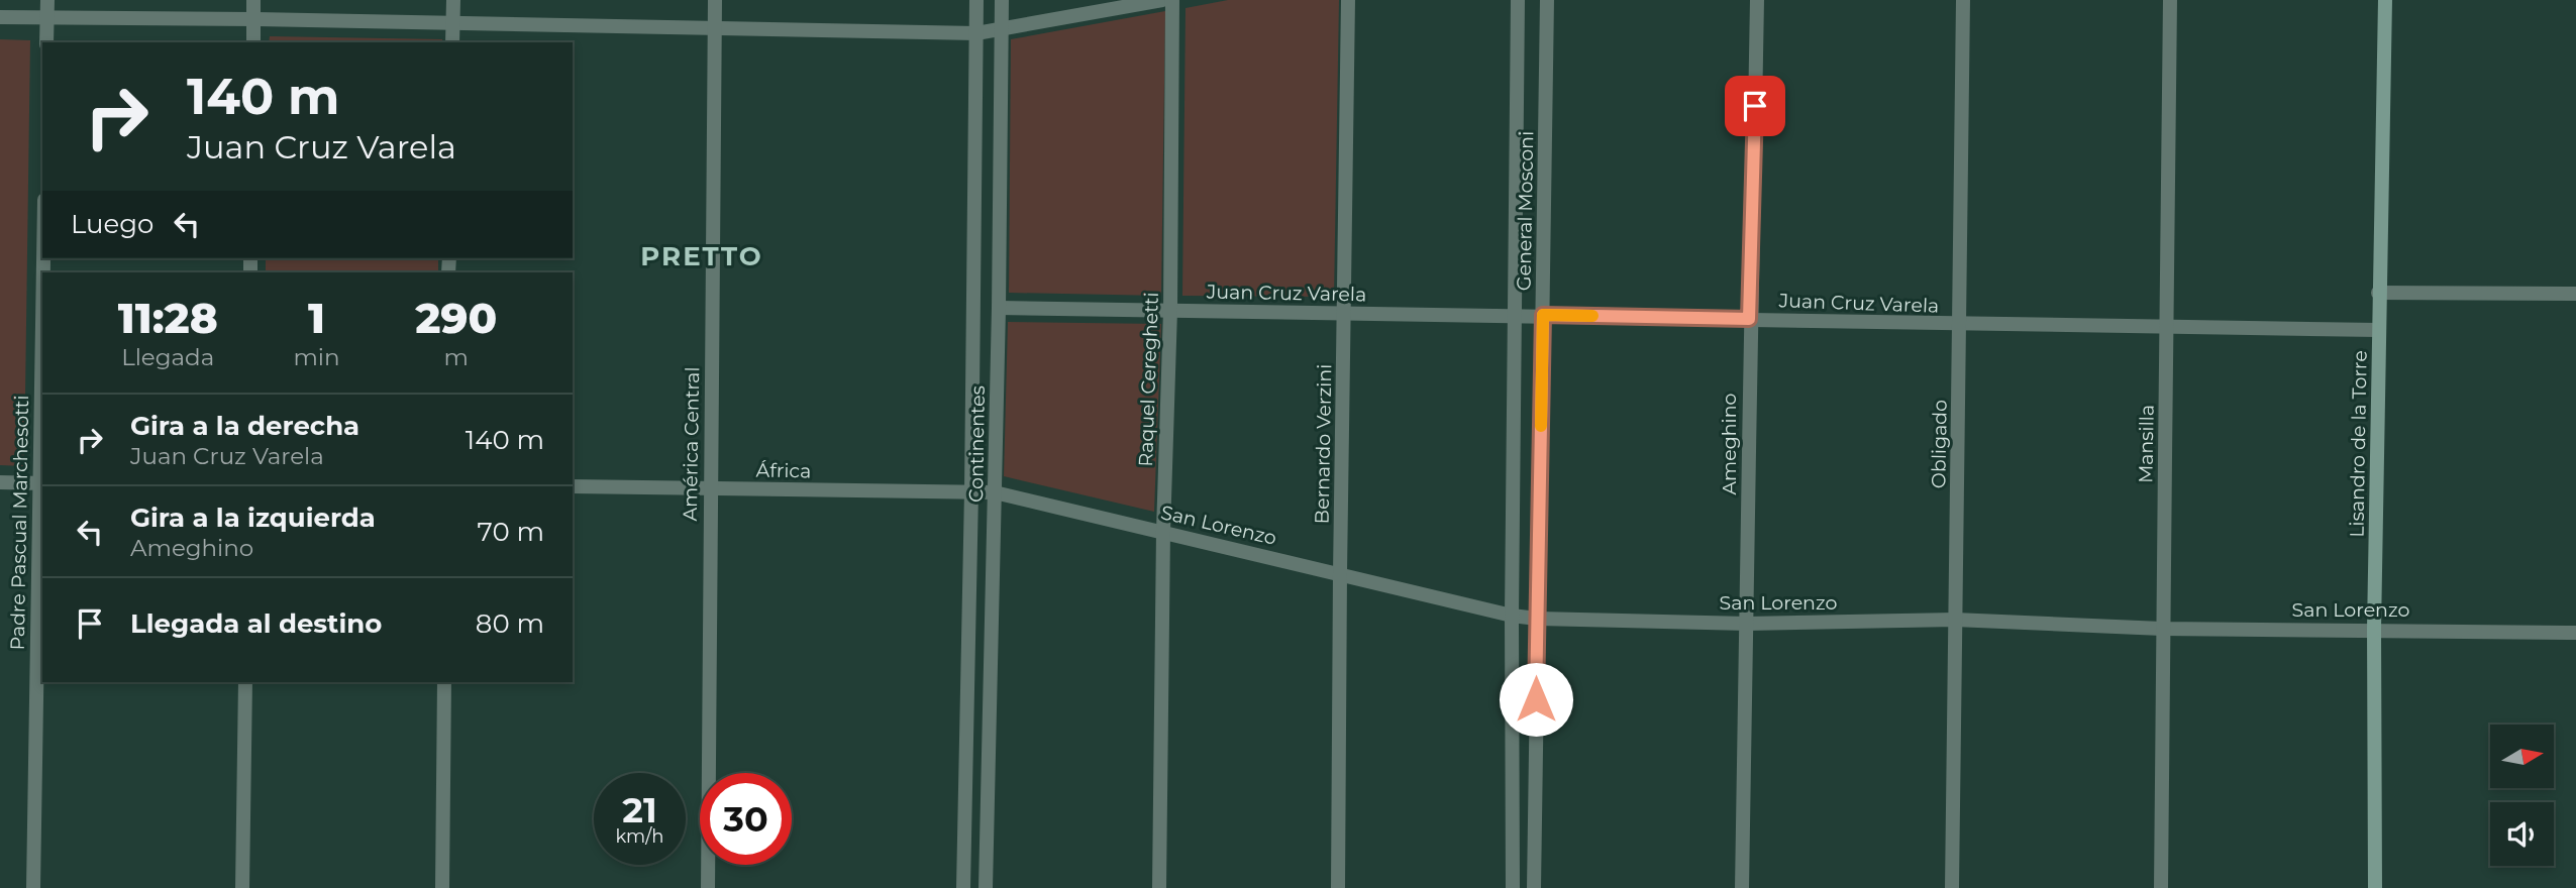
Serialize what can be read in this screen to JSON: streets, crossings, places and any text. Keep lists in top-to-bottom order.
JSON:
{
  "streets": {
    "main road": ["Lisandro de la Torre"],
    "street": [
      "General Mosconi",
      "Juan Cruz Varela",
      "Raquel Cereghetti",
      "América Central",
      "Continentes",
      "Bernardo Verzini",
      "Ameghino",
      "Obligado",
      "Mansilla",
      "África",
      "Padre Pascual Marchesotti",
      "San Lorenzo"
    ]
  },
  "crossings": [
    ["General Mosconi", "Juan Cruz Varela"],
    ["General Mosconi", "San Lorenzo"],
    ["Juan Cruz Varela", "Raquel Cereghetti"],
    ["Juan Cruz Varela", "Continentes"],
    ["Juan Cruz Varela", "Bernardo Verzini"],
    ["Juan Cruz Varela", "Ameghino"],
    ["Juan Cruz Varela", "Obligado"],
    ["Juan Cruz Varela", "Mansilla"],
    ["Juan Cruz Varela", "Lisandro de la Torre"],
    ["Raquel Cereghetti", "San Lorenzo"],
    ["América Central", "África"],
    ["Continentes", "África"],
    ["Continentes", "San Lorenzo"],
    ["Bernardo Verzini", "San Lorenzo"],
    ["Ameghino", "San Lorenzo"],
    ["Obligado", "San Lorenzo"],
    ["Mansilla", "San Lorenzo"],
    ["Lisandro de la Torre", "San Lorenzo"],
    ["África", "San Lorenzo"]
  ],
  "districts": ["PRETTO"],
  "north": "right",
  "page": {
    "turn": ["140 m", "Juan Cruz Varela"],
    "then": "Luego",
    "eta": [
      "11:28",
      "Llegada",
      "1",
      "min",
      "290",
      "m"
    ],
    "list": [
      {
        "name": "Gira a la derecha",
        "note": "Juan Cruz Varela",
        "value": "140 m"
      },
      {
        "name": "Gira a la izquierda",
        "note": "Ameghino",
        "value": "70 m"
      },
      {
        "name": "Llegada al destino",
        "value": "80 m"
      }
    ],
    "speed": "21 km/h",
    "limit": "30"
  }
}
